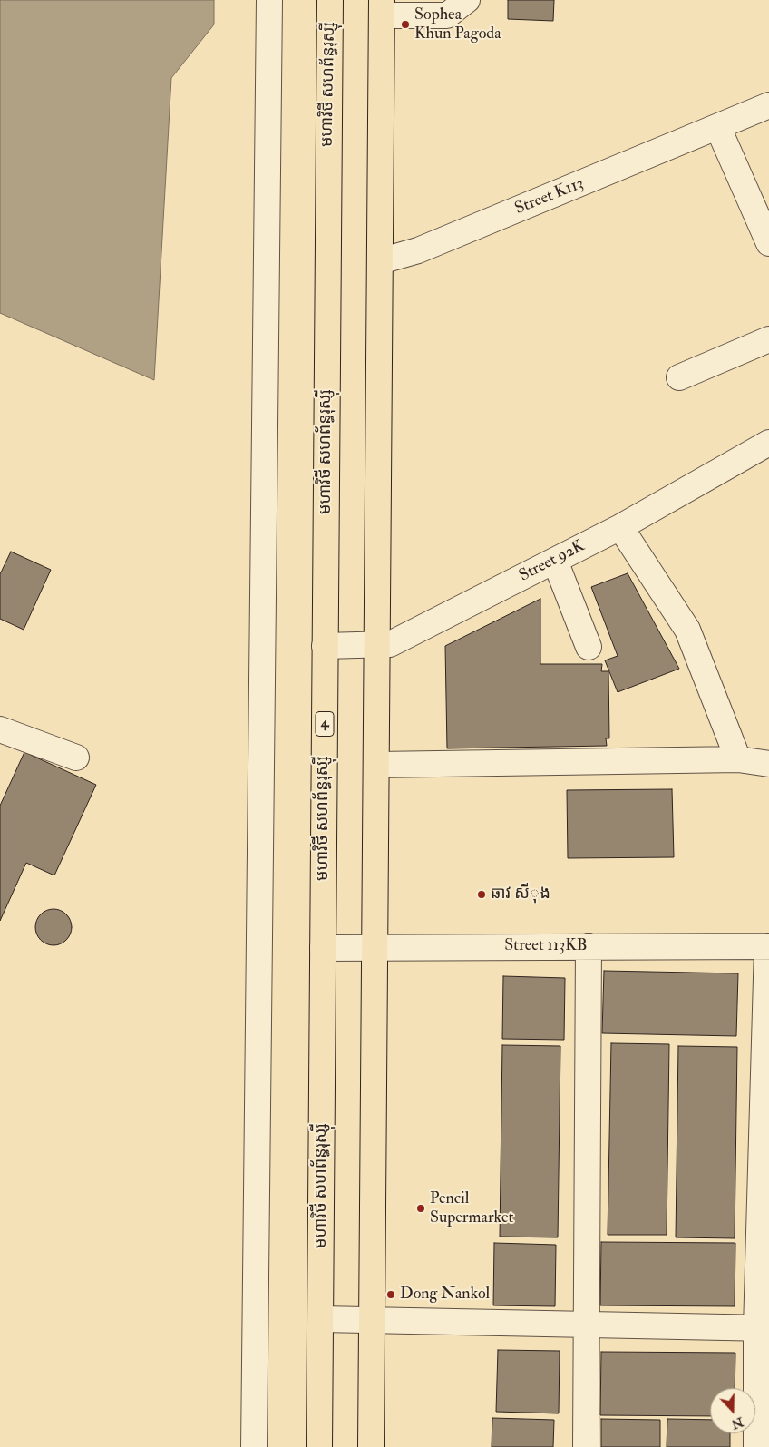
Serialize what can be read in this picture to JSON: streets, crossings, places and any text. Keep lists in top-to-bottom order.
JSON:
{
  "streets": {
    "highway": ["មហាវិថី សហព័ន្ធរុស្ស៊ី", "4"],
    "street": ["Street K113", "Street 92K", "Street 113KB"]
  },
  "crossings": [
    ["មហាវិថី សហព័ន្ធរុស្ស៊ី", "Street 92K"],
    ["មហាវិថី សហព័ន្ធរុស្ស៊ី", "Street 113KB"]
  ],
  "places": [
    "Sophea Khun Pagoda",
    "ឆាវ សីុង",
    "Pencil Supermarket",
    "Dong Nankol"
  ],
  "north": "bottom"
}
